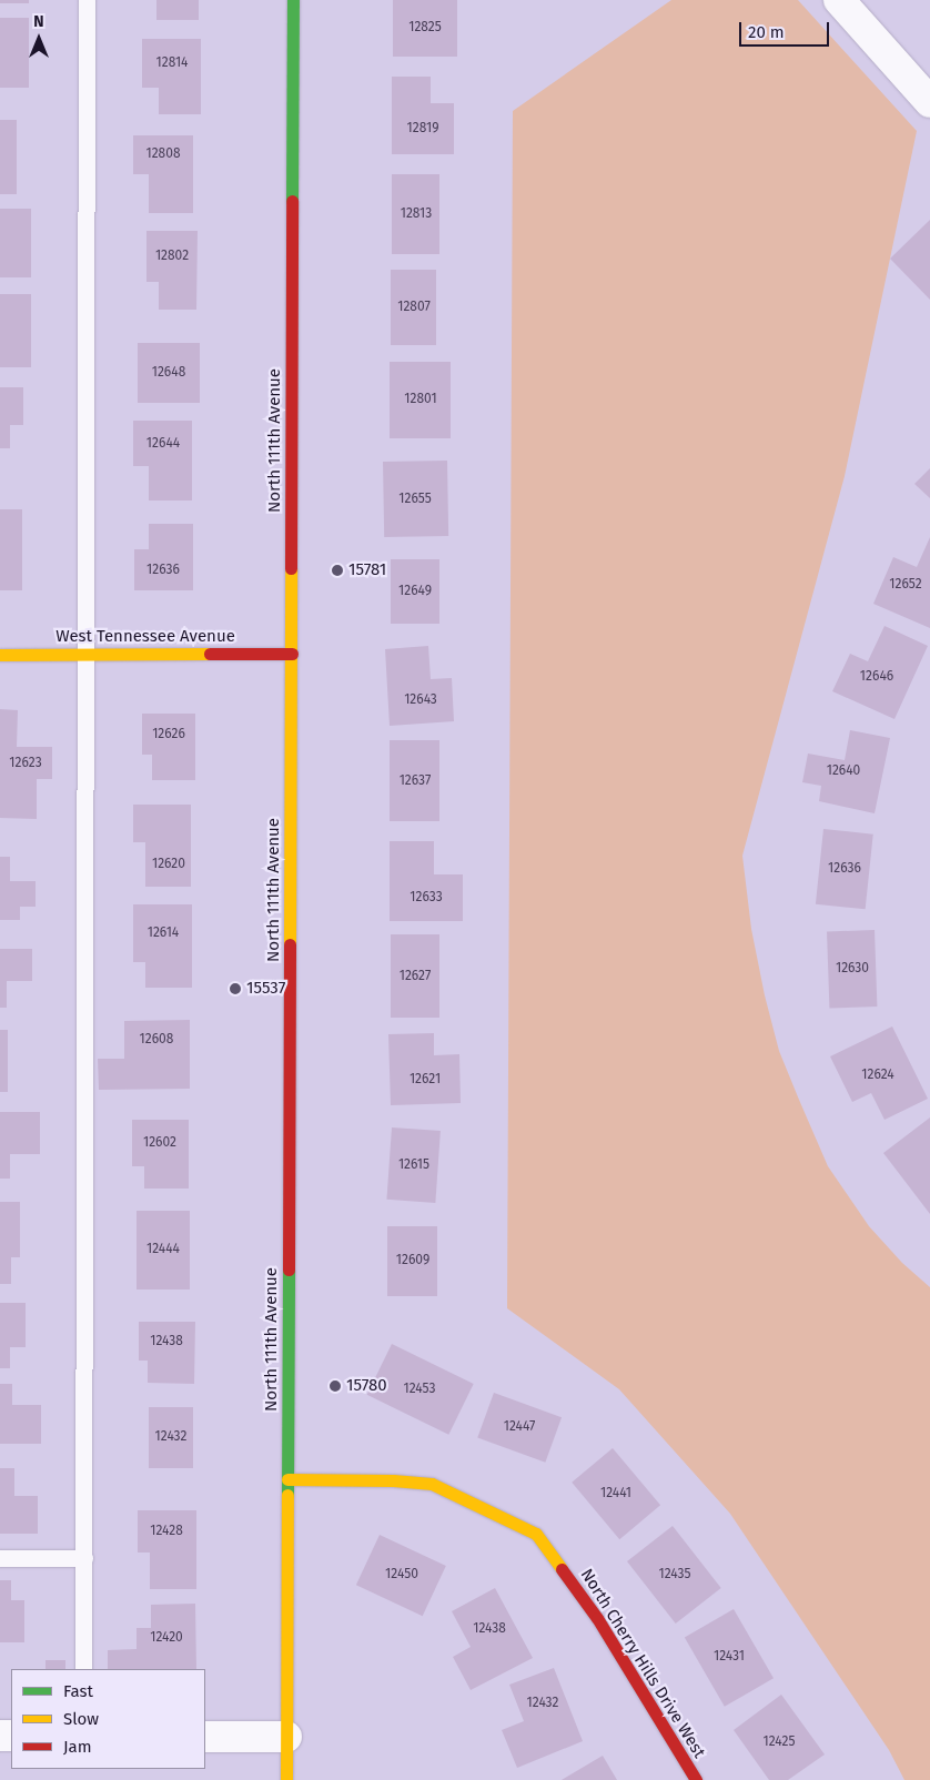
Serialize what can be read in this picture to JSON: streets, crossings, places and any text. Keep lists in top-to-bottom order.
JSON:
{
  "streets": {
    "street": ["North 111th Avenue", "West Tennessee Avenue", "North Cherry Hills Drive West"]
  },
  "crossings": [
    ["North 111th Avenue", "West Tennessee Avenue"],
    ["North 111th Avenue", "North Cherry Hills Drive West"]
  ],
  "places": ["15781", "15537", "15780"],
  "house_numbers": [
    "12825",
    "12814",
    "12819",
    "12808",
    "12813",
    "12802",
    "12807",
    "12648",
    "12801",
    "12644",
    "12655",
    "12636",
    "12652",
    "12649",
    "12646",
    "12643",
    "12626",
    "12623",
    "12640",
    "12637",
    "12620",
    "12636",
    "12633",
    "12614",
    "12630",
    "12627",
    "12608",
    "12624",
    "12621",
    "12602",
    "12615",
    "12444",
    "12609",
    "12438",
    "12453",
    "12447",
    "12432",
    "12441",
    "12428",
    "12450",
    "12435",
    "12438",
    "12420",
    "12431",
    "12432",
    "12425"
  ],
  "legend": ["Fast", "Slow", "Jam"],
  "scale_bar": "20 m",
  "north": "top"
}
